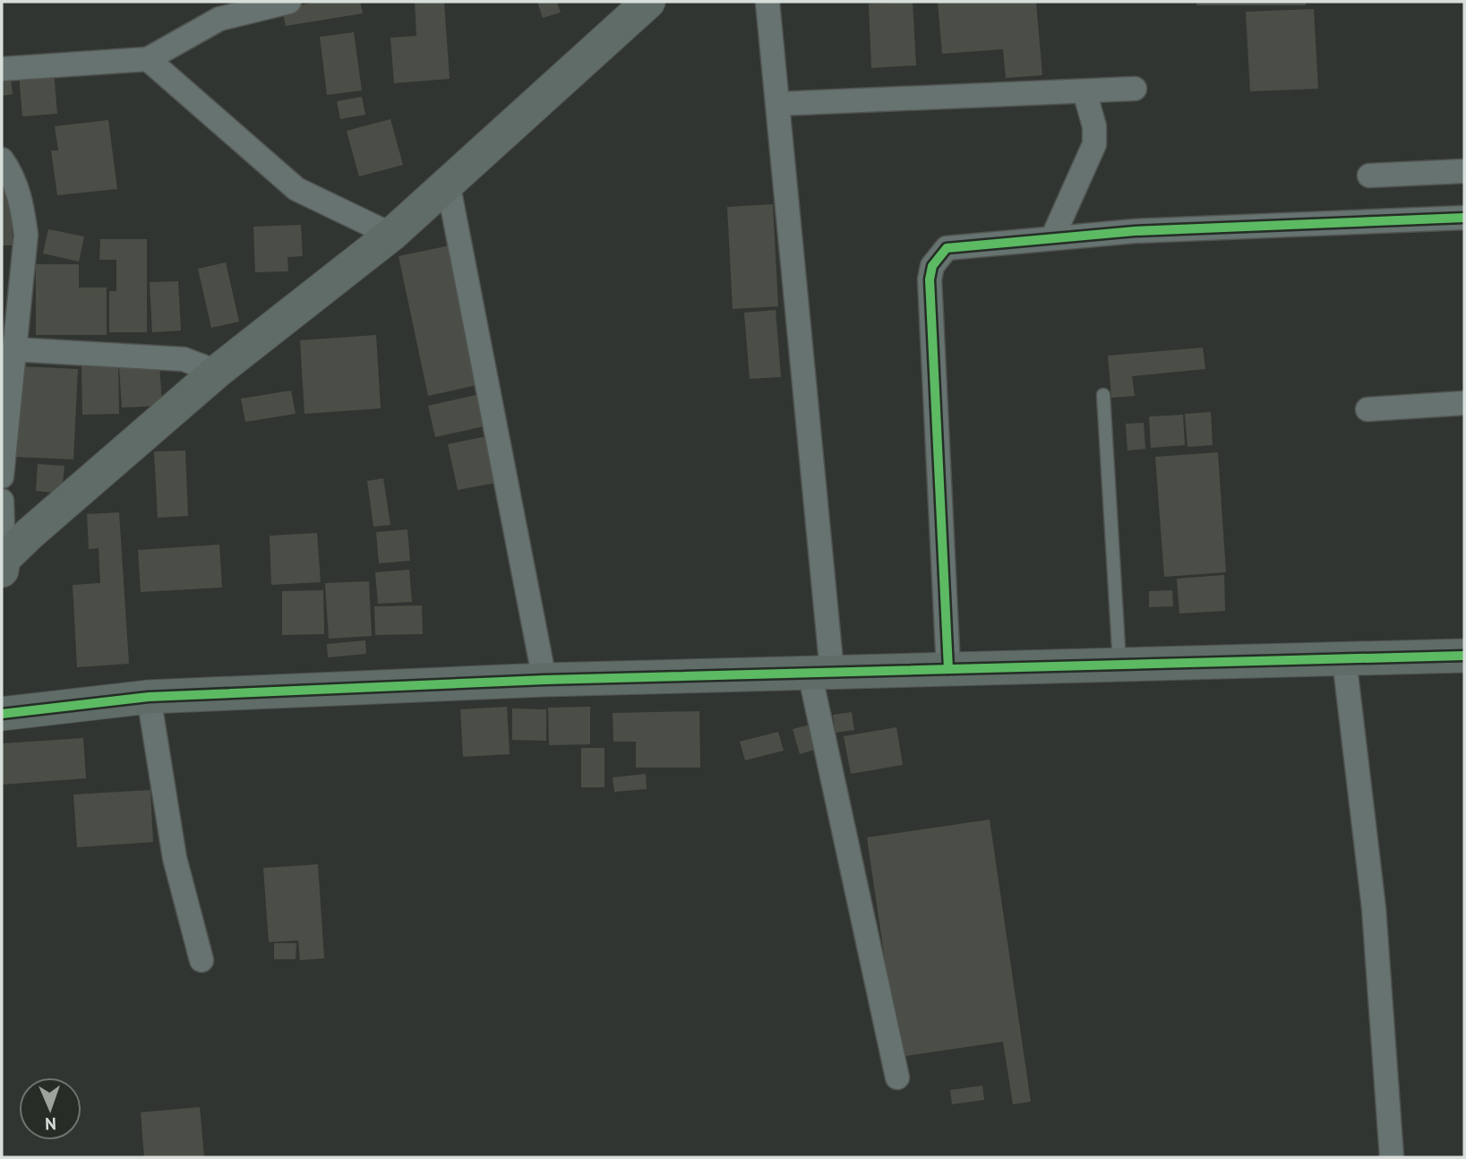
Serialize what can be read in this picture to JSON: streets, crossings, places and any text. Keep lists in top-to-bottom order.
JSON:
{
  "north": "bottom"
}
